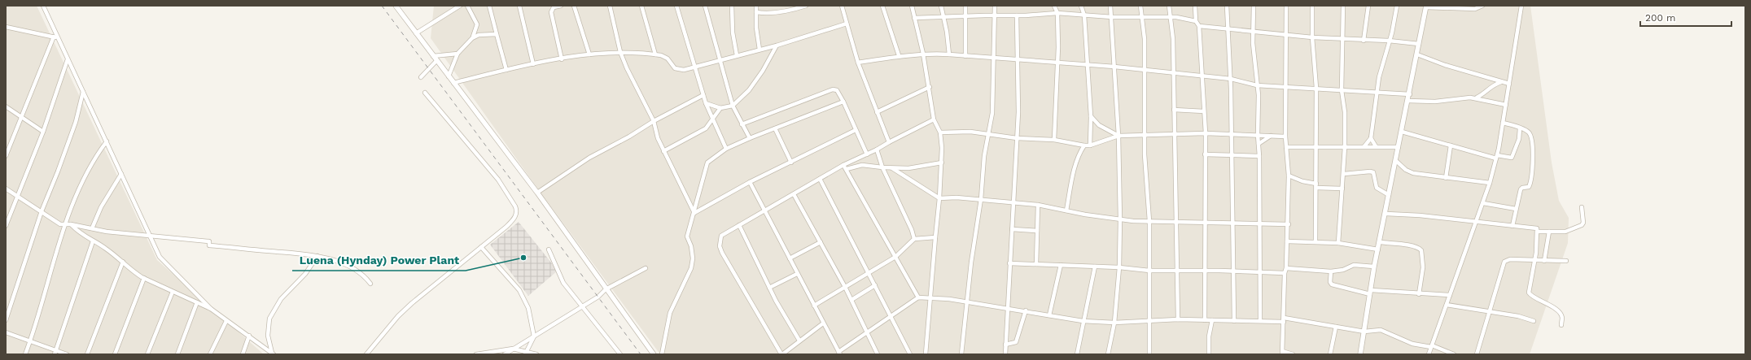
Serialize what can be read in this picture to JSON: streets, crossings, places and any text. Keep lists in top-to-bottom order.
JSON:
{
  "places": ["Luena (Hynday) Power Plant"],
  "scale_bar": "200 m"
}
